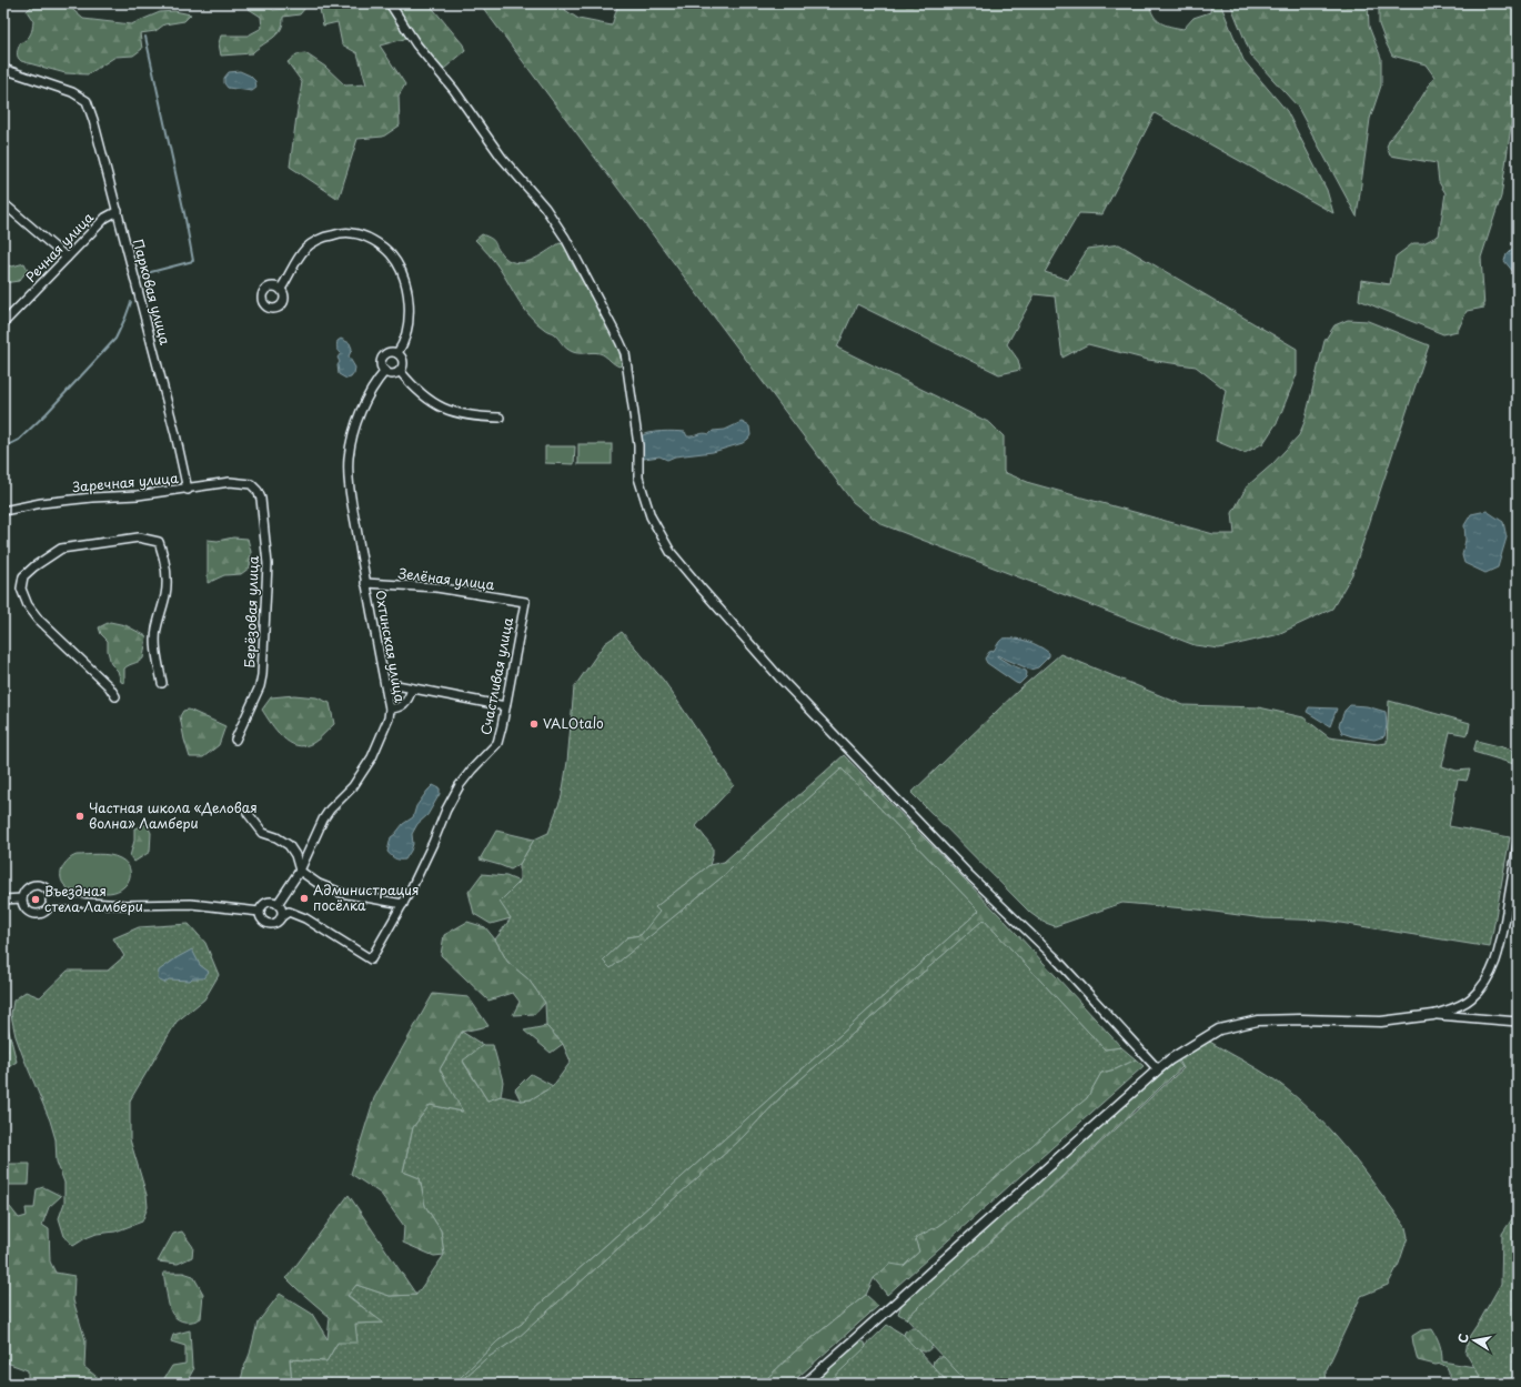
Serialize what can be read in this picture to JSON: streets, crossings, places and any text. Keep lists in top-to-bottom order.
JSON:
{
  "streets": {
    "street": [
      "Речная улица",
      "Парковая улица",
      "Заречная улица",
      "Зелёная улица",
      "Берёзовая улица",
      "Охтинская улица",
      "Счастливая улица"
    ]
  },
  "crossings": [
    ["Речная улица", "Парковая улица"],
    ["Парковая улица", "Заречная улица"],
    ["Заречная улица", "Берёзовая улица"],
    ["Зелёная улица", "Охтинская улица"],
    ["Зелёная улица", "Счастливая улица"],
    ["Охтинская улица", "Счастливая улица"]
  ],
  "places": [
    "VALOtalo",
    "Частная школа «Деловая волна» Ламбери",
    "Администрация посёлка",
    "Въездная стела Ламбери"
  ],
  "north": "left"
}
